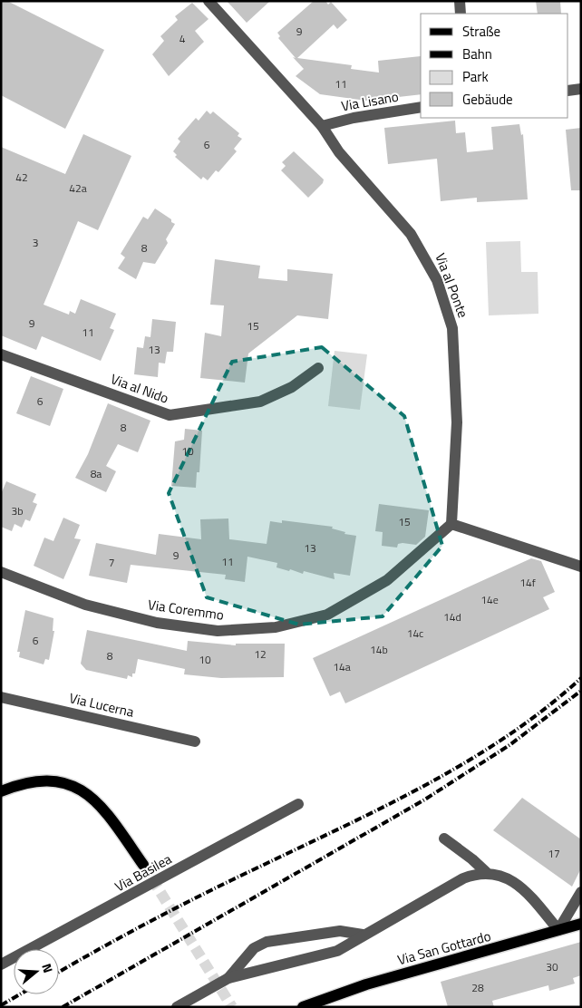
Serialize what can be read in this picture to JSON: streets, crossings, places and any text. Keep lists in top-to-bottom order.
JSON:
{
  "streets": {
    "main road": ["Via San Gottardo"],
    "street": [
      "Via Lisano",
      "Via al Ponte",
      "Via al Nido",
      "Via Coremmo",
      "Via Lucerna",
      "Via Basilea"
    ]
  },
  "crossings": [
    ["Via Lisano", "Via al Ponte"],
    ["Via al Ponte", "Via Coremmo"]
  ],
  "house_numbers": [
    "9",
    "4",
    "11",
    "6",
    "42",
    "42a",
    "3",
    "8",
    "9",
    "15",
    "11",
    "13",
    "6",
    "8",
    "10",
    "8a",
    "3b",
    "15",
    "13",
    "9",
    "11",
    "7",
    "14f",
    "14e",
    "14d",
    "14c",
    "6",
    "14b",
    "12",
    "8",
    "10",
    "14a",
    "17",
    "30",
    "28"
  ],
  "legend": [
    "Straße",
    "Bahn",
    "Park",
    "Gebäude"
  ],
  "north": "right"
}
